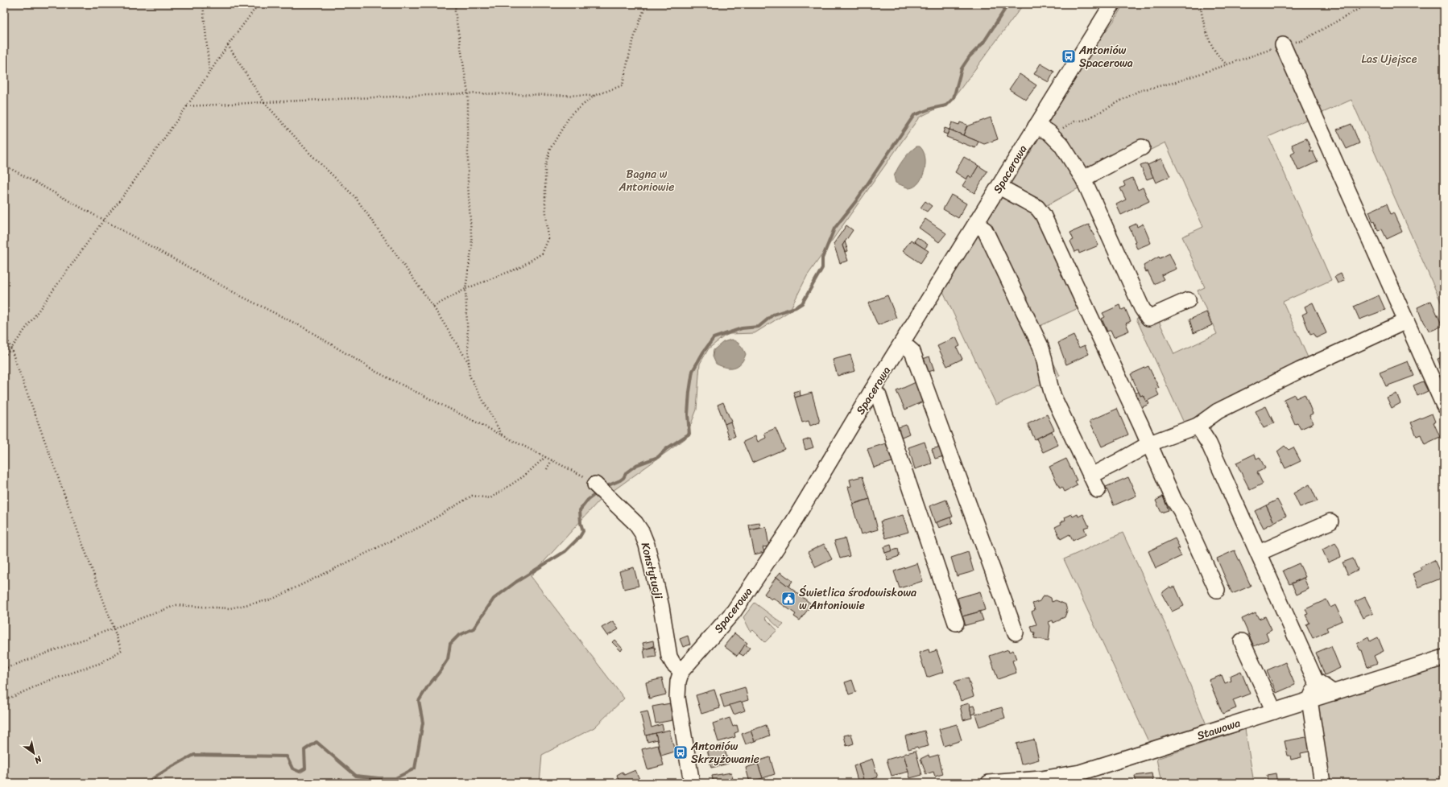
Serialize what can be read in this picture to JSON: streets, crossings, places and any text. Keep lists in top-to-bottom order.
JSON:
{
  "streets": {
    "street": ["Spacerowa", "Konstytucji", "Stawowa"]
  },
  "crossings": [
    ["Spacerowa", "Konstytucji"]
  ],
  "parks": ["Las Ujejsce", "Bagna w Antoniowie"],
  "places": {
    "bus stop": ["Antoniów Spacerowa", "Antoniów Skrzyżowanie"],
    "public building": ["Świetlica środowiskowa w Antoniowie"]
  },
  "north": "bottom right"
}
